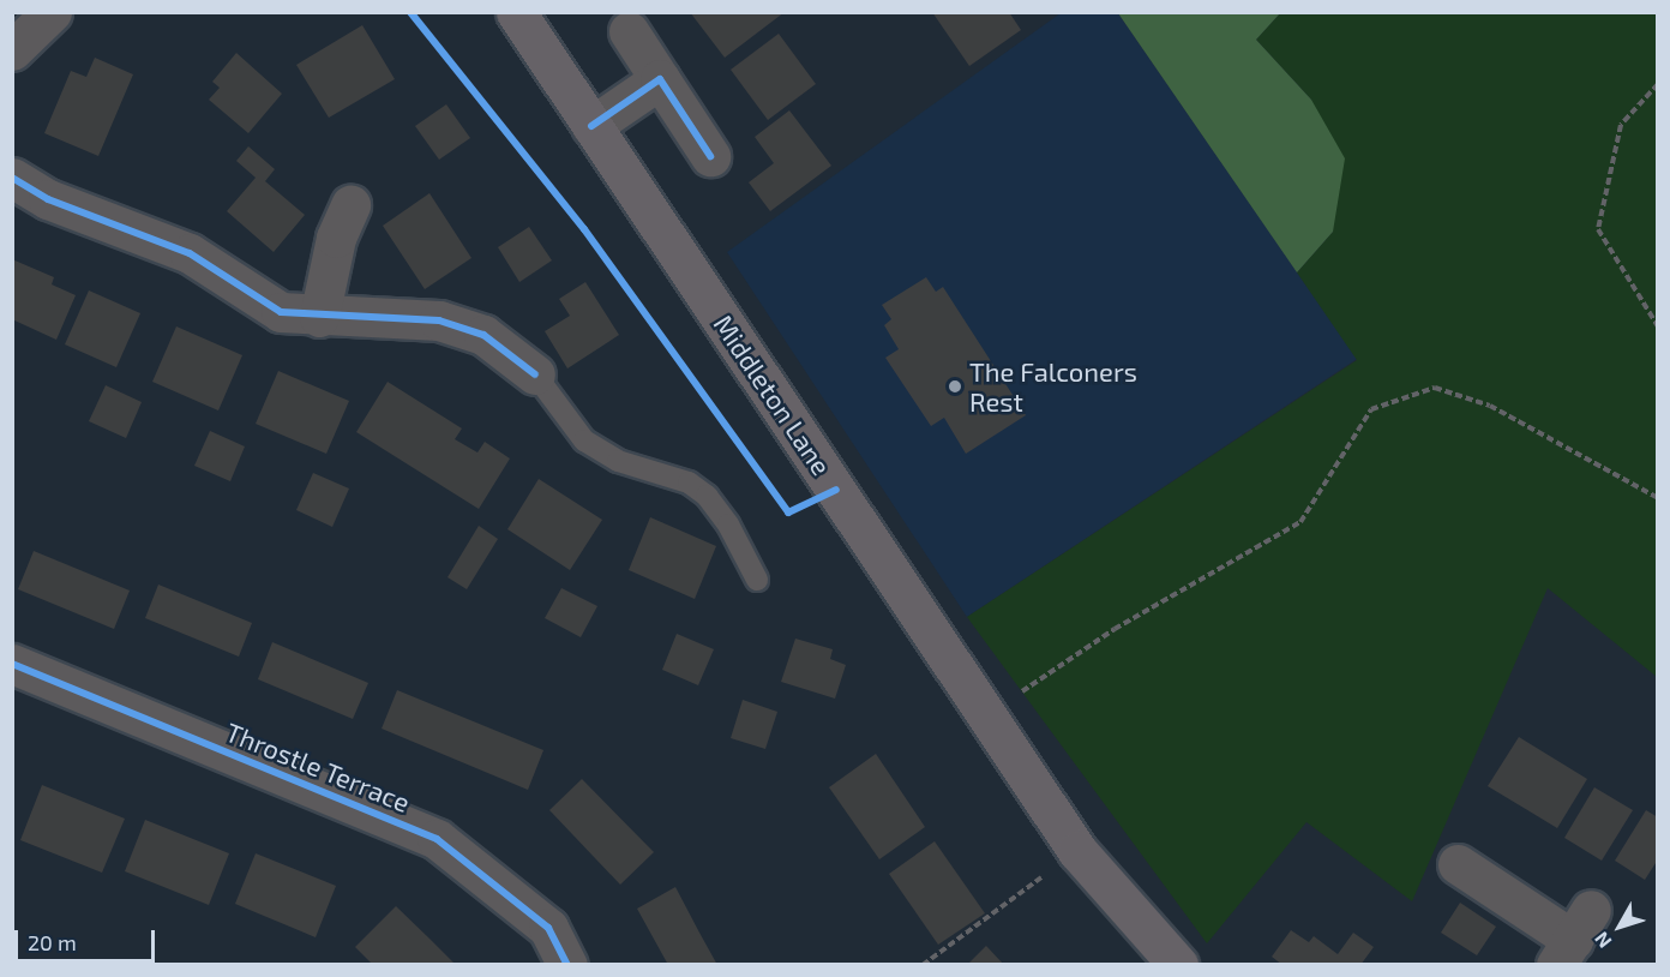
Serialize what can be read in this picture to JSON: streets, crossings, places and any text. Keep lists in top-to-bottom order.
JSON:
{
  "streets": {
    "main road": ["Middleton Lane"],
    "street": ["Throstle Terrace"]
  },
  "places": ["The Falconers Rest"],
  "scale_bar": "20 m",
  "north": "bottom left"
}
